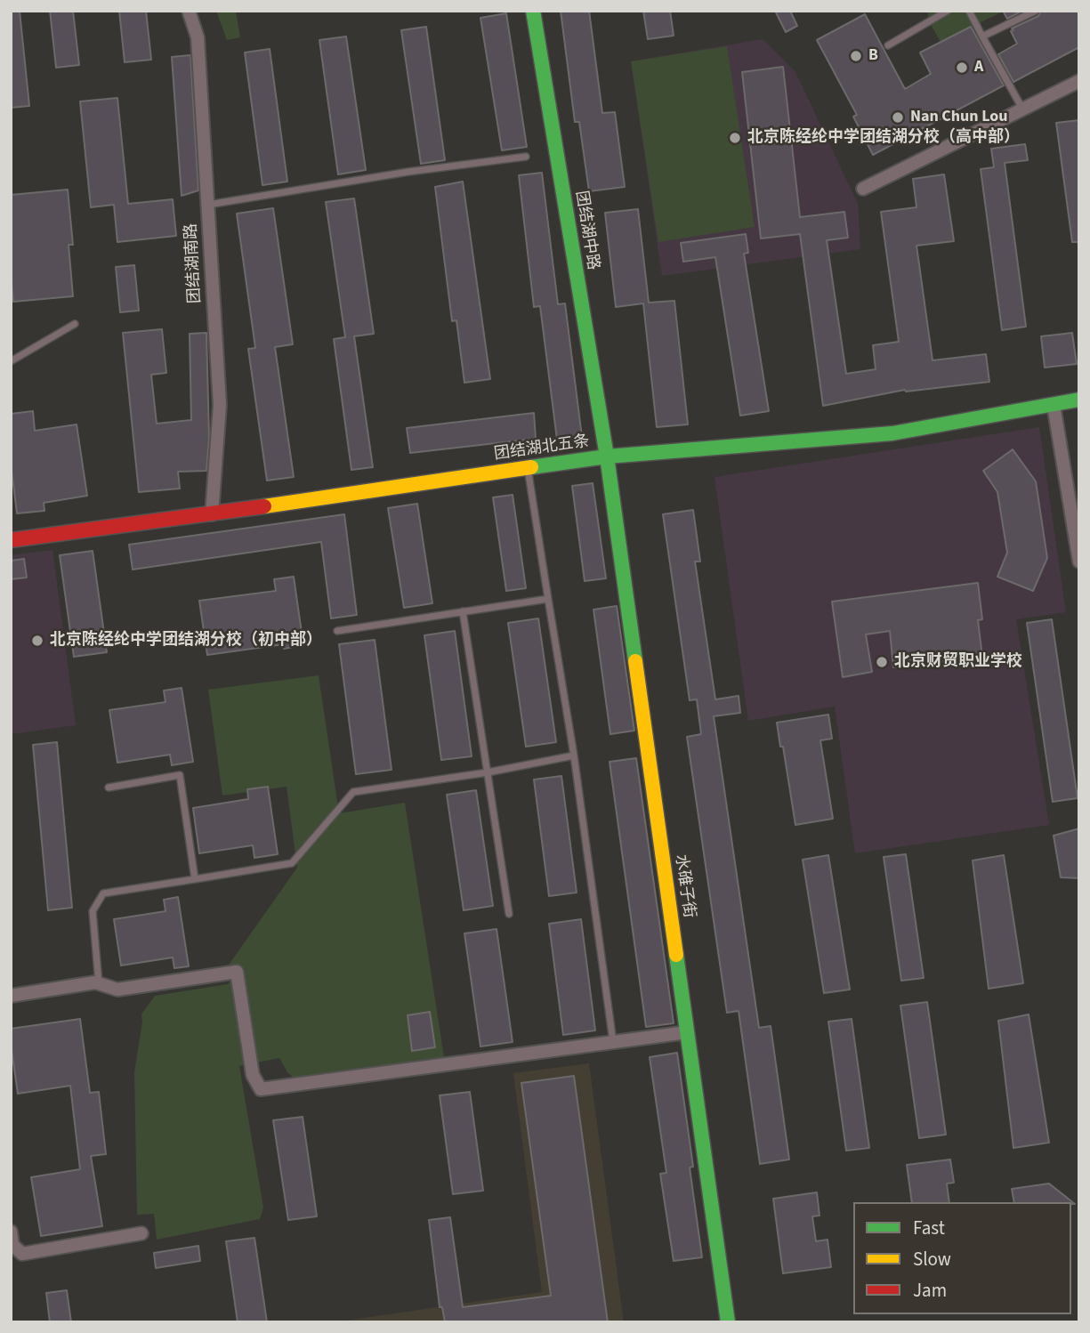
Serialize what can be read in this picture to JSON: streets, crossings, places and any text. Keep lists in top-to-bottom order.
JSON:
{
  "streets": {
    "street": [
      "团结湖中路",
      "团结湖南路",
      "团结湖北五条",
      "水碓子街"
    ]
  },
  "crossings": [
    ["团结湖中路", "团结湖北五条"],
    ["团结湖中路", "水碓子街"],
    ["团结湖南路", "团结湖北五条"],
    ["团结湖北五条", "水碓子街"]
  ],
  "places": [
    "B",
    "A",
    "Nan Chun Lou",
    "北京陈经纶中学团结湖分校（高中部）",
    "北京陈经纶中学团结湖分校（初中部）",
    "北京财贸职业学校"
  ],
  "legend": ["Fast", "Slow", "Jam"]
}
